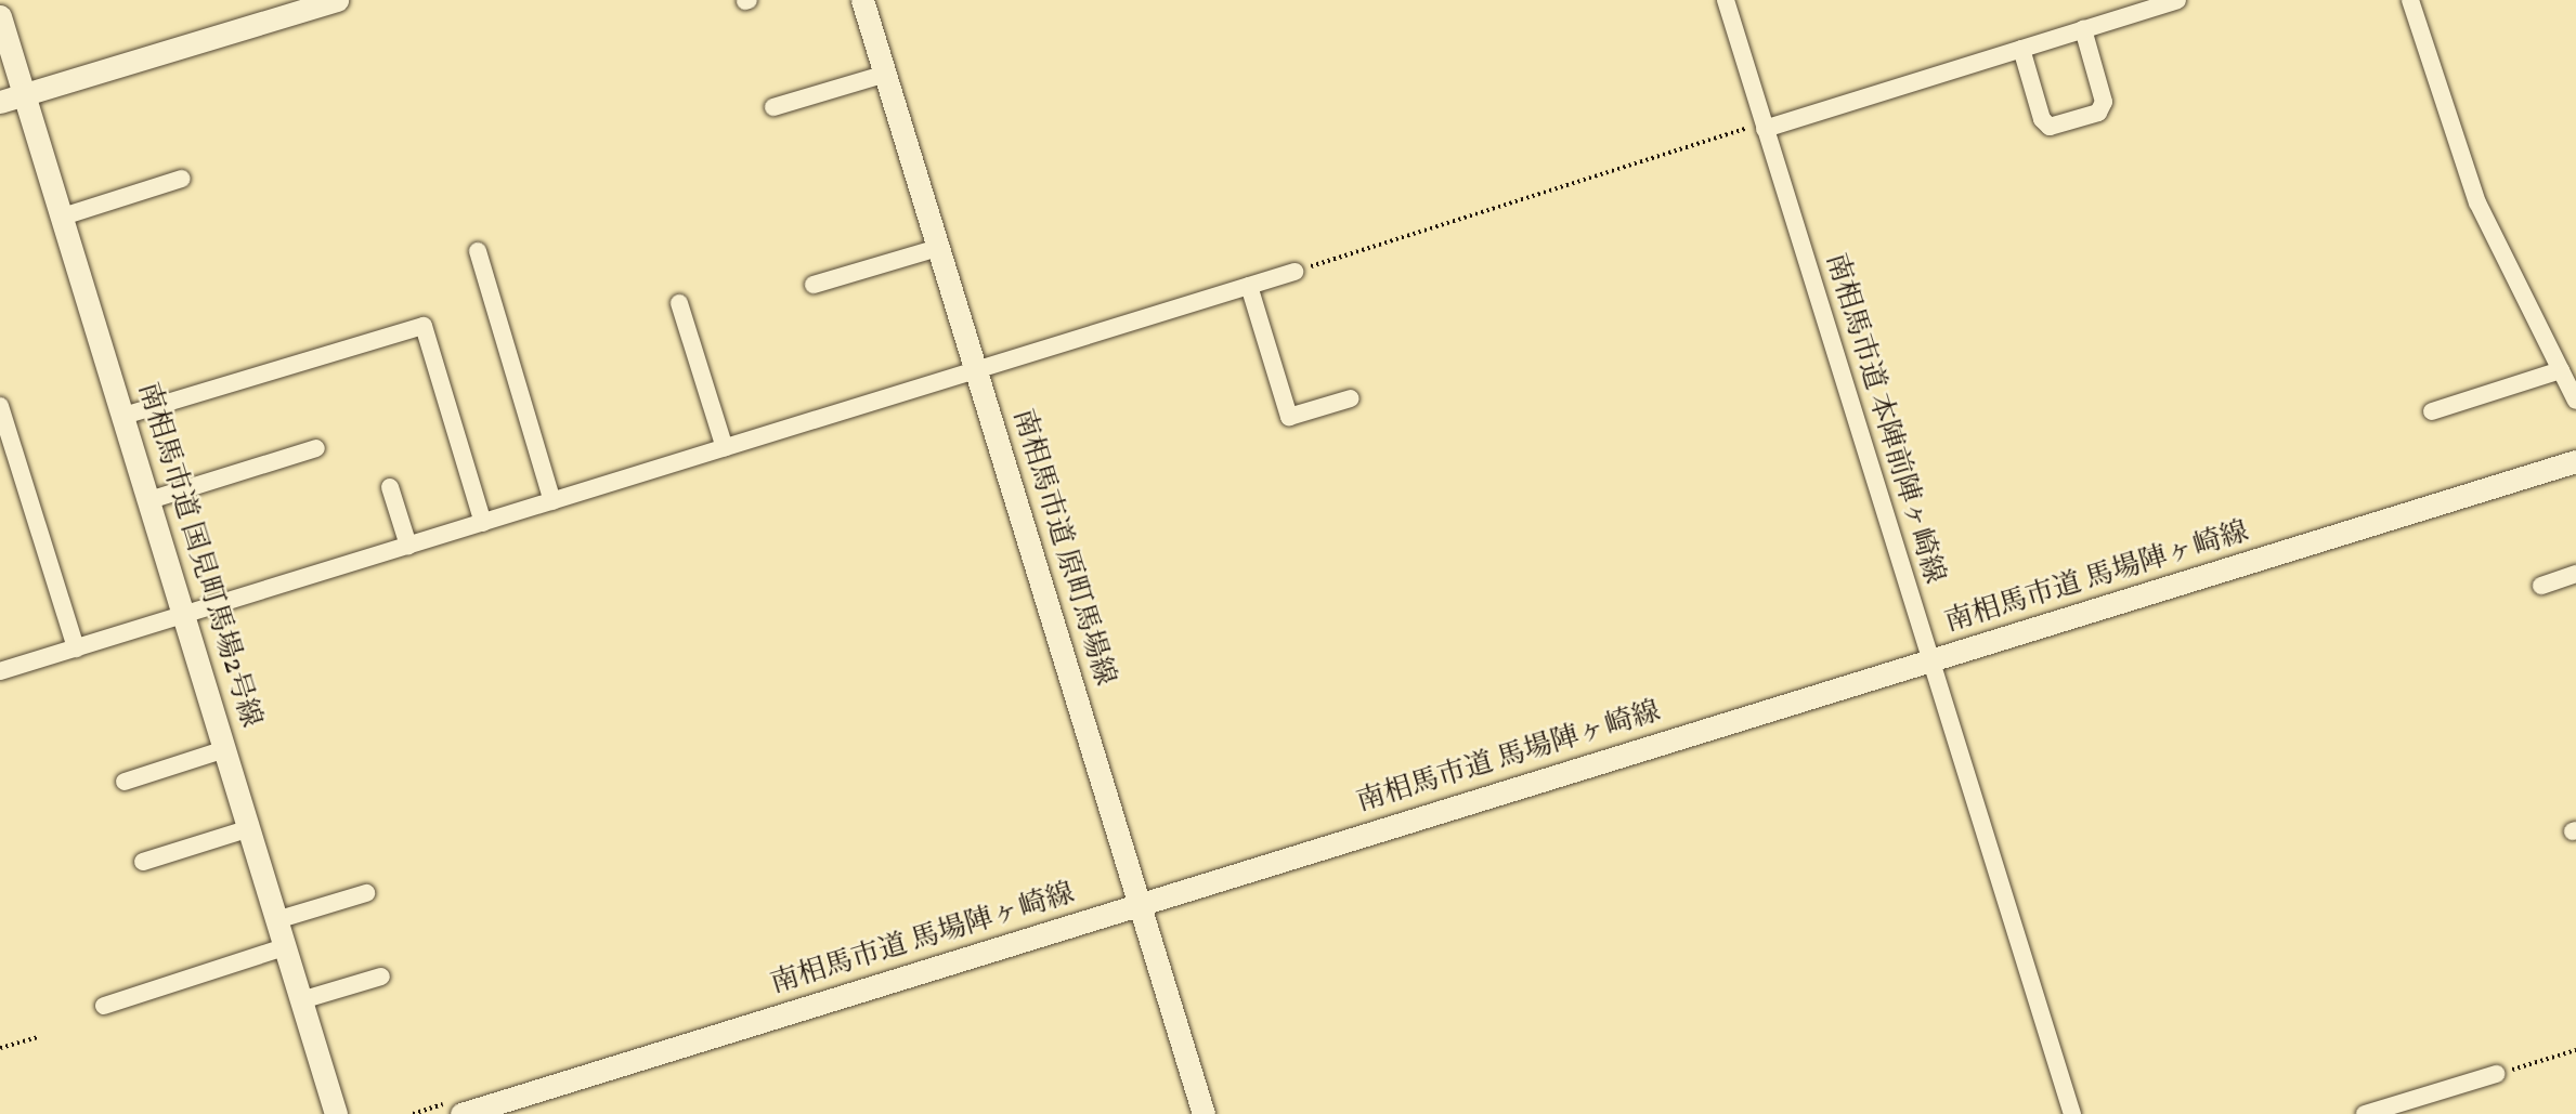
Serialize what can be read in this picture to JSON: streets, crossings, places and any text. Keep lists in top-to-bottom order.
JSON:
{
  "streets": {
    "street": [
      "南相馬市道 本陣前陣ヶ崎線",
      "南相馬市道 原町馬場線",
      "南相馬市道 国見町馬場2号線",
      "南相馬市道 馬場陣ヶ崎線"
    ]
  },
  "crossings": [
    ["南相馬市道 本陣前陣ヶ崎線", "南相馬市道 馬場陣ヶ崎線"],
    ["南相馬市道 原町馬場線", "南相馬市道 馬場陣ヶ崎線"]
  ]
}
